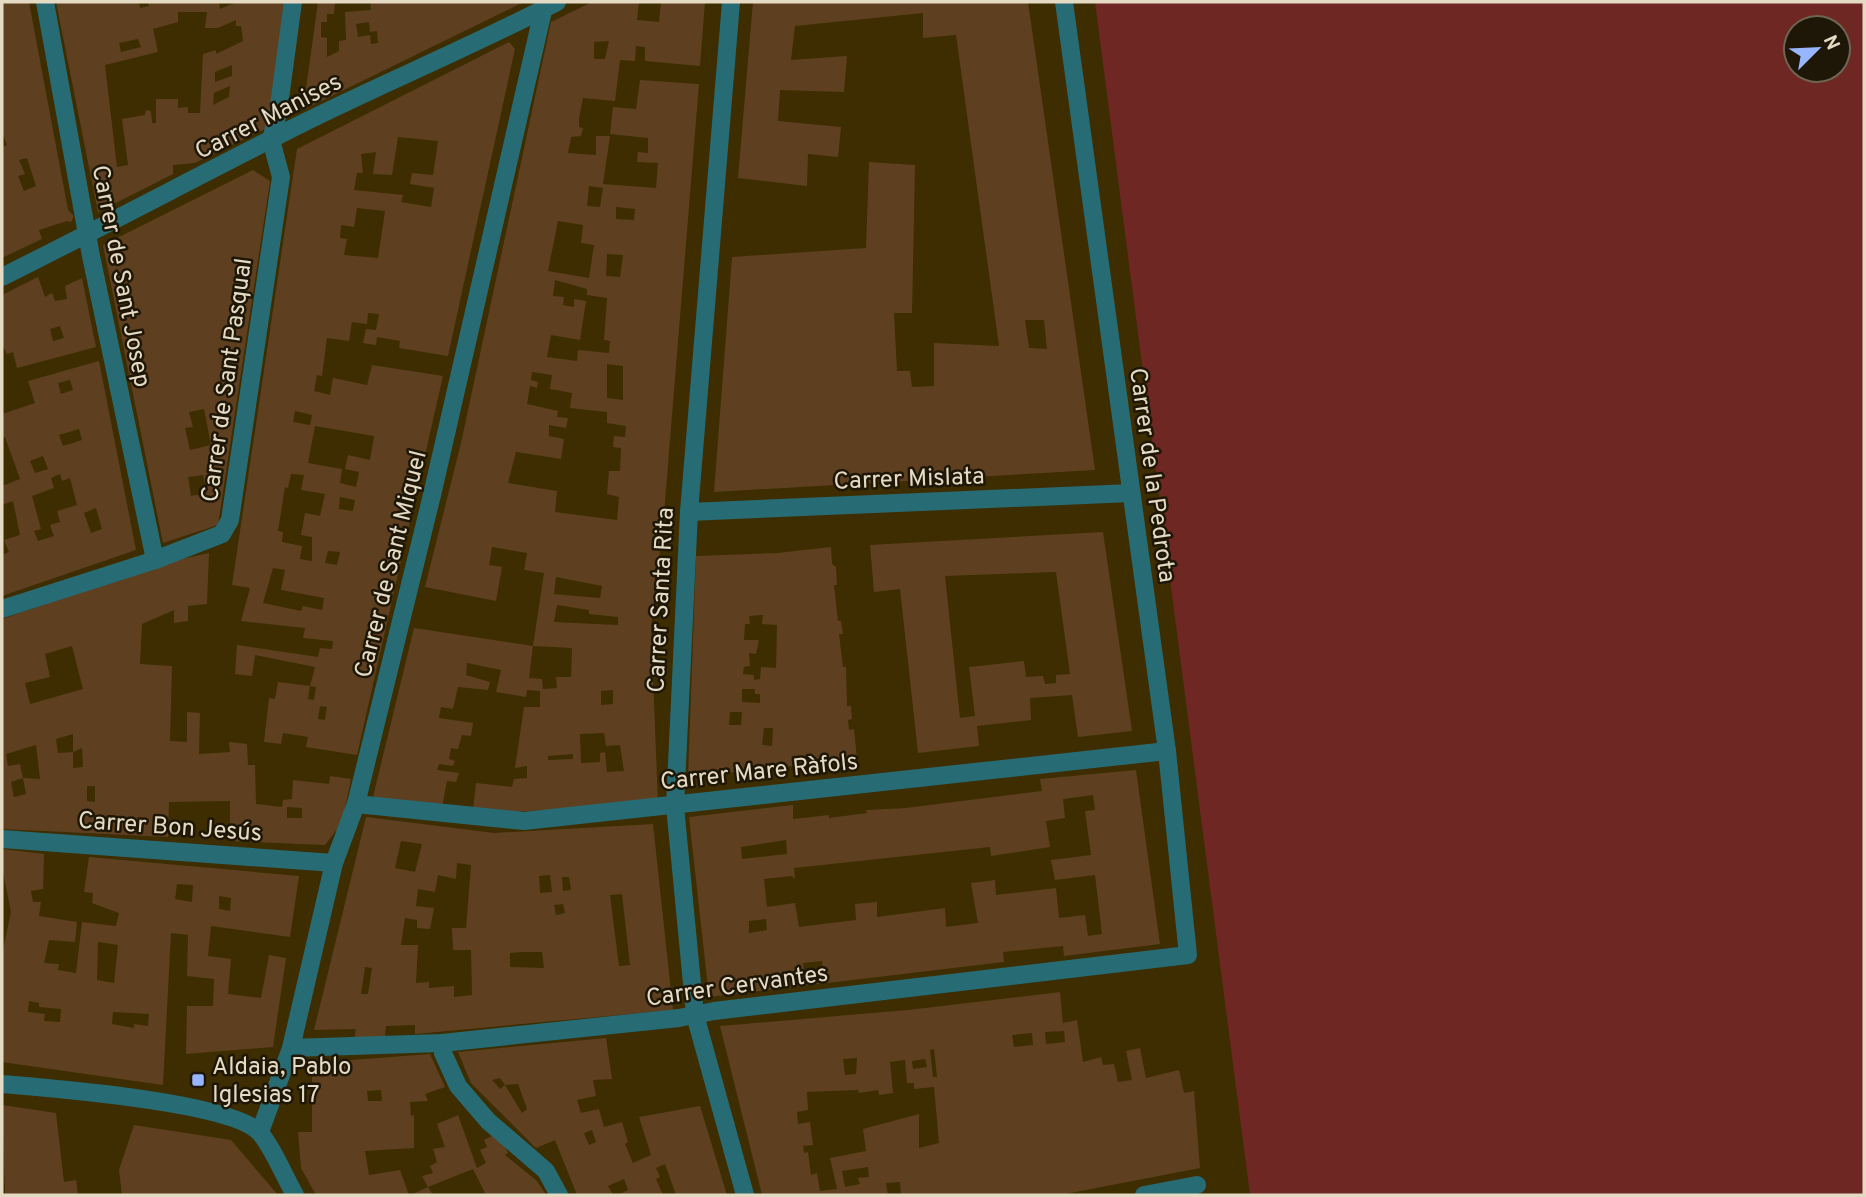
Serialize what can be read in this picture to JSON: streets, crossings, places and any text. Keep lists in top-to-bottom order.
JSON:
{
  "streets": {
    "street": [
      "Carrer Manises",
      "Carrer de Sant Josep",
      "Carrer de Sant Pasqual",
      "Carrer de la Pedrota",
      "Carrer Mislata",
      "Carrer de Sant Miquel",
      "Carrer Santa Rita",
      "Carrer Mare Ràfols",
      "Carrer Bon Jesús",
      "Carrer Cervantes"
    ]
  },
  "crossings": [
    ["Carrer Manises", "Carrer de Sant Josep"],
    ["Carrer Manises", "Carrer de Sant Pasqual"],
    ["Carrer Manises", "Carrer de Sant Miquel"],
    ["Carrer de Sant Josep", "Carrer de Sant Pasqual"],
    ["Carrer de la Pedrota", "Carrer Mislata"],
    ["Carrer de la Pedrota", "Carrer Mare Ràfols"],
    ["Carrer de la Pedrota", "Carrer Cervantes"],
    ["Carrer Mislata", "Carrer Santa Rita"],
    ["Carrer de Sant Miquel", "Carrer Mare Ràfols"],
    ["Carrer de Sant Miquel", "Carrer Bon Jesús"],
    ["Carrer de Sant Miquel", "Carrer Cervantes"],
    ["Carrer Santa Rita", "Carrer Mare Ràfols"],
    ["Carrer Santa Rita", "Carrer Cervantes"]
  ],
  "places": {
    "transit": ["Aldaia, Pablo Iglesias 17"]
  },
  "north": "top right"
}
